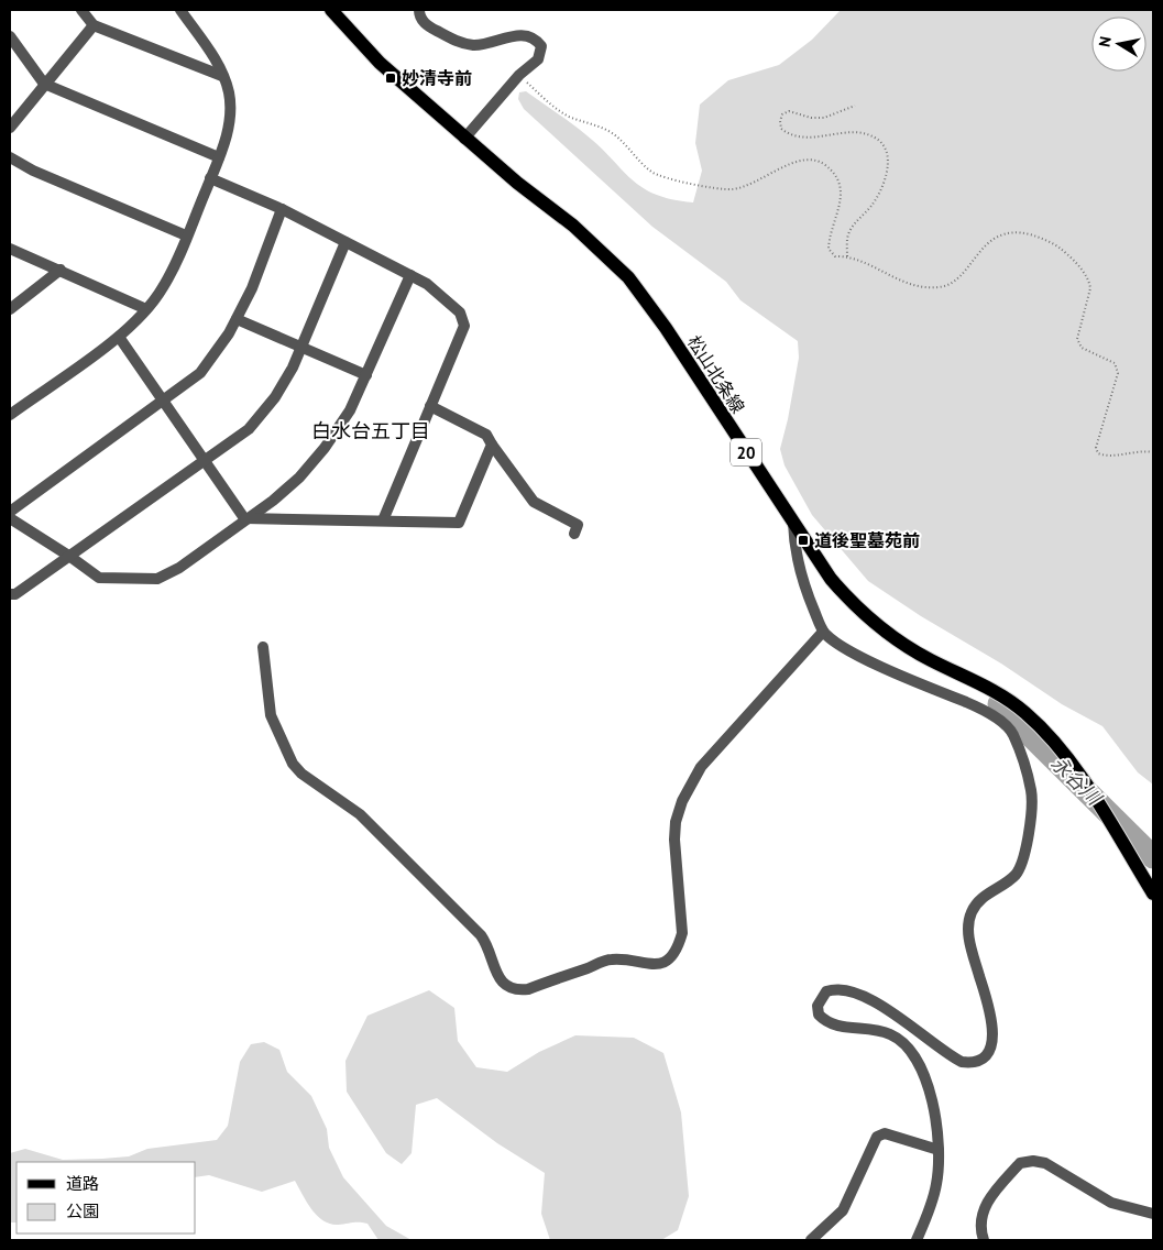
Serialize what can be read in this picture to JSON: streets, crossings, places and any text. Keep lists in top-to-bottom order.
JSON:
{
  "streets": {
    "main road": ["松山北条線", "20"]
  },
  "districts": ["白水台五丁目"],
  "water": ["永谷川"],
  "places": {
    "transit": ["妙清寺前", "道後聖墓苑前"]
  },
  "legend": ["道路", "公園"],
  "north": "left"
}
